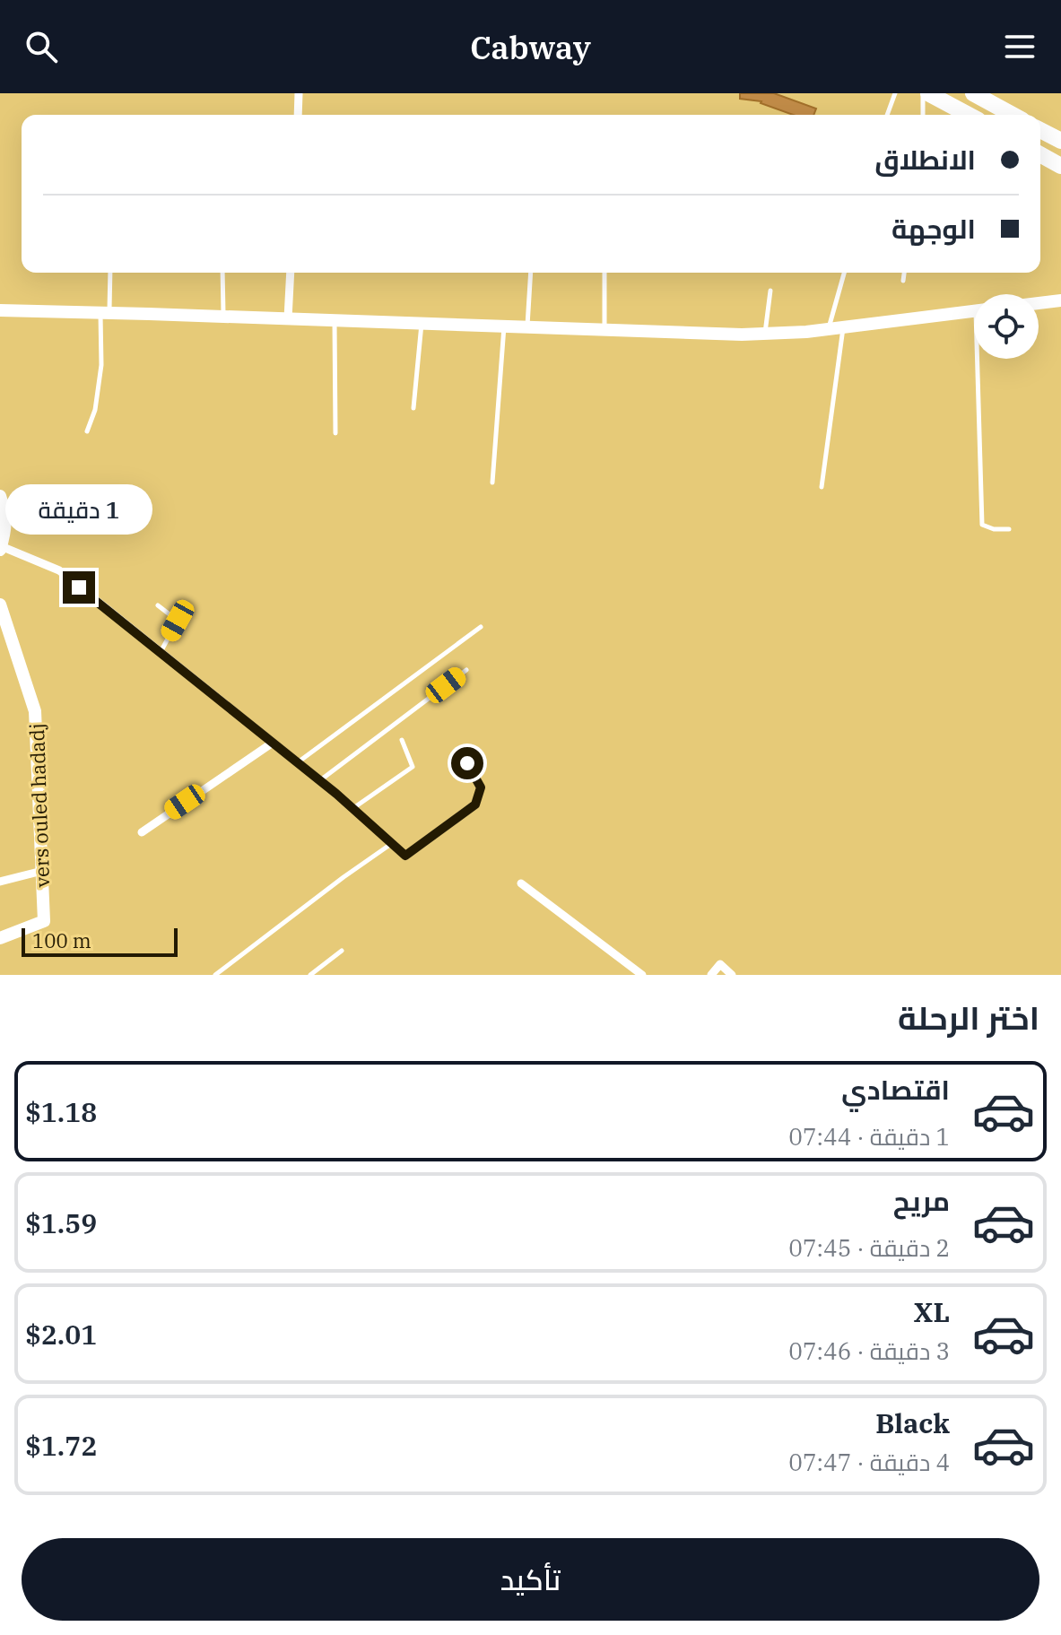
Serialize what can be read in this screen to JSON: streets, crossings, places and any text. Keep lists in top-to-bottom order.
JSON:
{
  "streets": {
    "street": ["vers ouled hadadj"]
  },
  "scale_bar": "100 m",
  "page": {
    "header": "Cabway",
    "banner": ["الانطلاق", "الوجهة"],
    "bubble": "1 دقيقة",
    "scale": "100 m",
    "heading": "اختر الرحلة",
    "list": [
      {
        "name": "اقتصادي",
        "note": "1 دقيقة · 07:44",
        "value": "$1.18"
      },
      {
        "name": "مريح",
        "note": "2 دقيقة · 07:45",
        "value": "$1.59"
      },
      {
        "name": "XL",
        "note": "3 دقيقة · 07:46",
        "value": "$2.01"
      },
      {
        "name": "Black",
        "note": "4 دقيقة · 07:47",
        "value": "$1.72"
      }
    ],
    "buttons": "تأكيد"
  }
}
